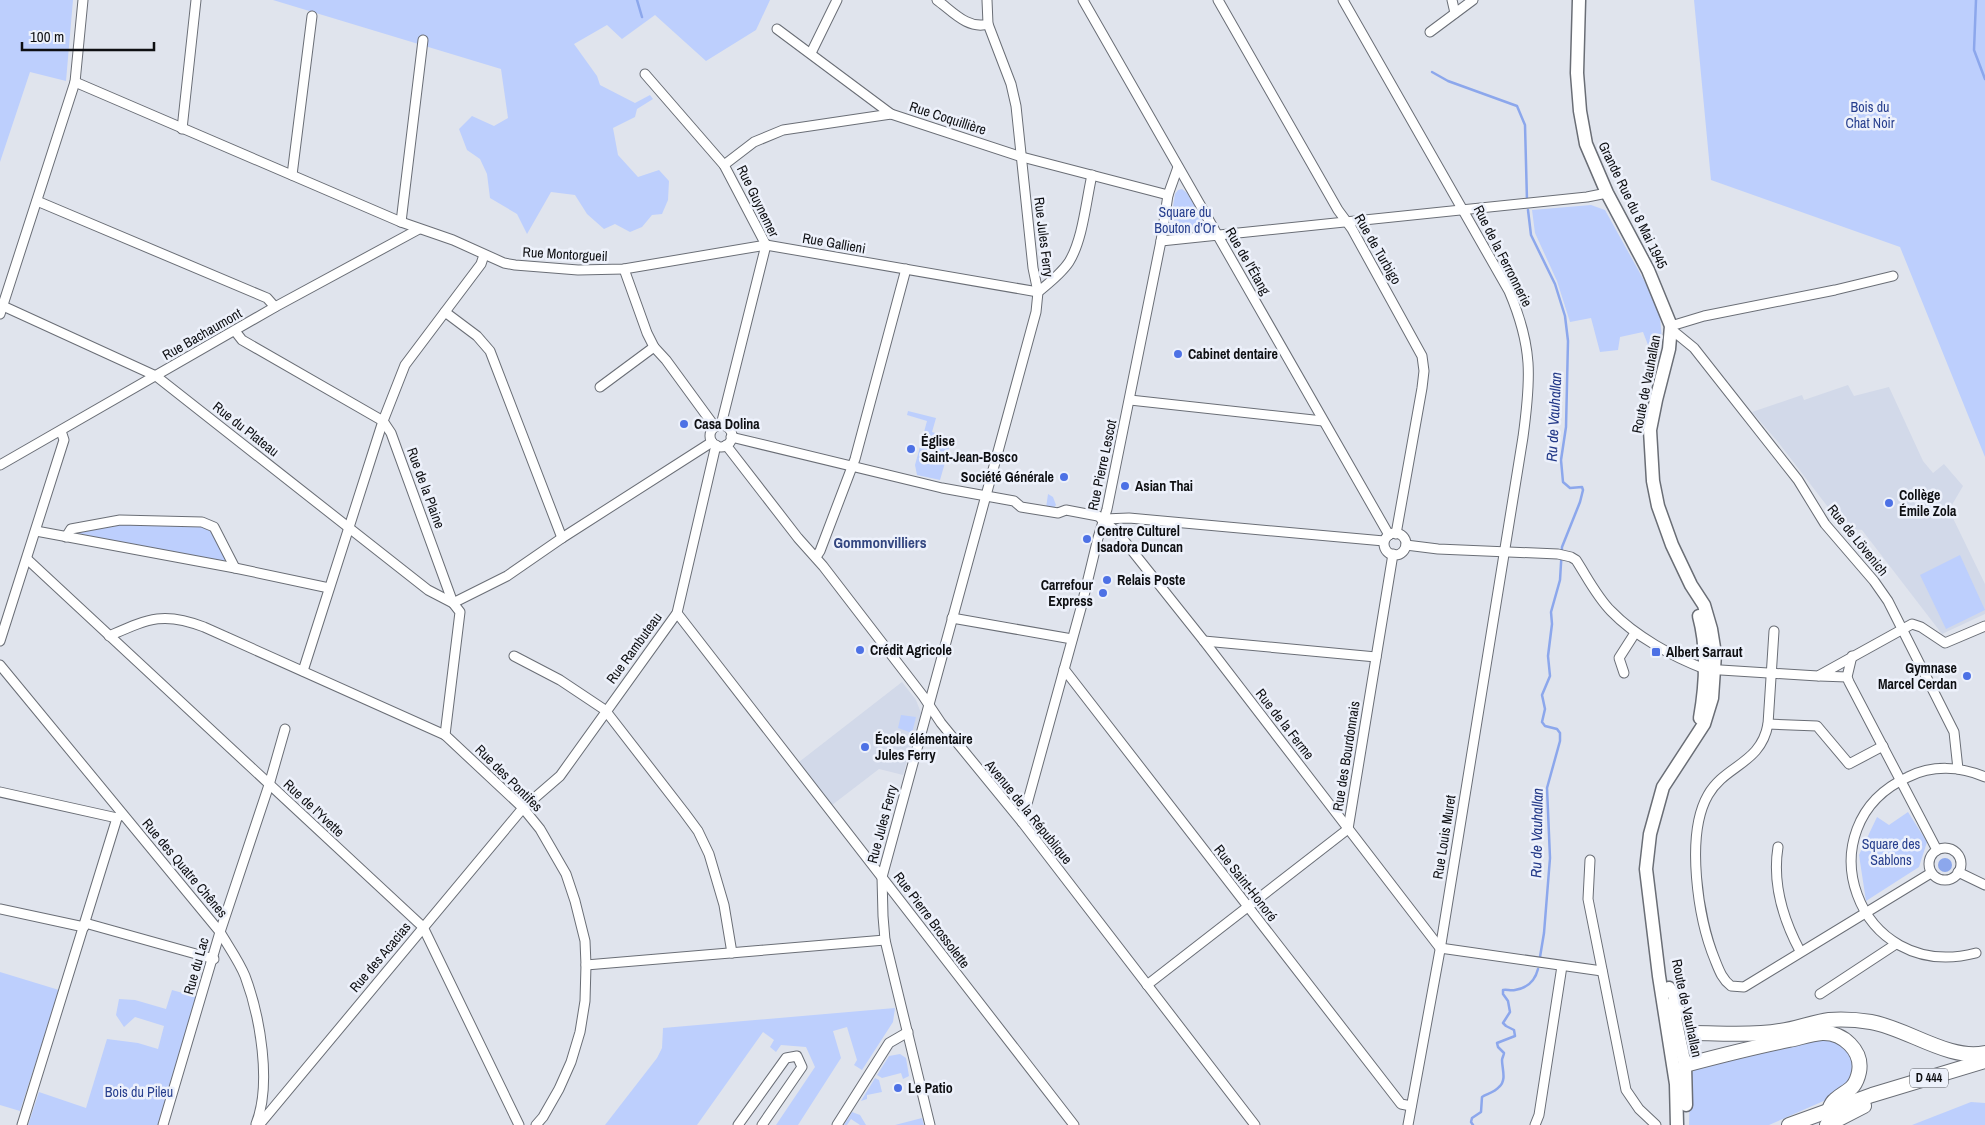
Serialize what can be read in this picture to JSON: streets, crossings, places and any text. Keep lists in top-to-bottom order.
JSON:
{
  "streets": {
    "main road": ["Grande Rue du 8 Mai 1945", "Route de Vauhallan", "D 444"],
    "street": [
      "Rue Coquillière",
      "Rue Guynemer",
      "Rue Jules Ferry",
      "Rue Gallieni",
      "Rue de Turbigo",
      "Rue Montorgueil",
      "Rue de la Ferronnerie",
      "Rue de l'Étang",
      "Rue Bachaumont",
      "Rue du Plateau",
      "Rue Pierre Lescot",
      "Rue de la Plaine",
      "Rue de Lövenich",
      "Rue Rambuteau",
      "Rue de la Ferme",
      "Rue des Bourdonnais",
      "Rue des Pontifes",
      "Rue de l'Yvette",
      "Avenue de la République",
      "Rue Louis Muret",
      "Rue des Quatre Chênes",
      "Rue Saint-Honoré",
      "Rue Pierre Brossolette",
      "Rue des Acacias",
      "Rue du Lac"
    ]
  },
  "crossings": [
    ["Rue Coquillière", "Rue Guynemer"],
    ["Rue Coquillière", "Rue Jules Ferry"],
    ["Rue Coquillière", "Rue Pierre Lescot"],
    ["Rue Guynemer", "Rue Gallieni"],
    ["Rue Guynemer", "Rue Montorgueil"],
    ["Rue Guynemer", "Rue Rambuteau"],
    ["Grande Rue du 8 Mai 1945", "Route de Vauhallan"],
    ["Grande Rue du 8 Mai 1945", "Rue de Lövenich"],
    ["Rue Jules Ferry", "Rue Gallieni"],
    ["Rue Jules Ferry", "Avenue de la République"],
    ["Rue Jules Ferry", "Rue Pierre Brossolette"],
    ["Rue Gallieni", "Rue Montorgueil"],
    ["Rue de Turbigo", "Rue de l'Étang"],
    ["Rue de Turbigo", "Rue des Bourdonnais"],
    ["Rue Montorgueil", "Rue Bachaumont"],
    ["Rue Montorgueil", "Avenue de la République"],
    ["Rue de la Ferronnerie", "Rue Louis Muret"],
    ["Rue de l'Étang", "Rue Pierre Lescot"],
    ["Rue de l'Étang", "Rue des Bourdonnais"],
    ["Rue Bachaumont", "Rue du Plateau"],
    ["Route de Vauhallan", "Rue de Lövenich"],
    ["Rue du Plateau", "Rue de la Plaine"],
    ["Rue Pierre Lescot", "Rue de la Ferme"],
    ["Rue Pierre Lescot", "Avenue de la République"],
    ["Rue Pierre Lescot", "Rue Saint-Honoré"],
    ["Rue de la Plaine", "Rue des Pontifes"],
    ["Rue Rambuteau", "Rue des Pontifes"],
    ["Rue Rambuteau", "Rue Pierre Brossolette"],
    ["Rue Rambuteau", "Rue des Acacias"],
    ["Rue de la Ferme", "Rue des Bourdonnais"],
    ["Rue de la Ferme", "Rue Louis Muret"],
    ["Rue des Bourdonnais", "Avenue de la République"],
    ["Rue des Bourdonnais", "Rue Saint-Honoré"],
    ["Rue des Pontifes", "Rue de l'Yvette"],
    ["Rue des Pontifes", "Rue des Acacias"],
    ["Rue de l'Yvette", "Rue des Acacias"],
    ["Rue de l'Yvette", "Rue du Lac"],
    ["Rue Louis Muret", "Rue Saint-Honoré"],
    ["Rue des Quatre Chênes", "Rue des Acacias"],
    ["Rue des Quatre Chênes", "Rue du Lac"]
  ],
  "districts": ["Gommonvilliers"],
  "water": ["Ru de Vauhallan"],
  "parks": [
    "Bois du Chat Noir",
    "Square du Bouton d’Or",
    "Square des Sablons",
    "Bois du Pileu"
  ],
  "places": {
    "other": [
      "Cabinet dentaire",
      "Casa Dolina",
      "Église Saint-Jean-Bosco",
      "Société Générale",
      "Asian Thai",
      "Collège Émile Zola",
      "Centre Culturel Isadora Duncan",
      "Relais Poste",
      "Carrefour Express",
      "Crédit Agricole",
      "Gymnase Marcel Cerdan",
      "École élémentaire Jules Ferry",
      "Le Patio"
    ],
    "transit": ["Albert Sarraut"]
  },
  "scale_bar": "100 m"
}
